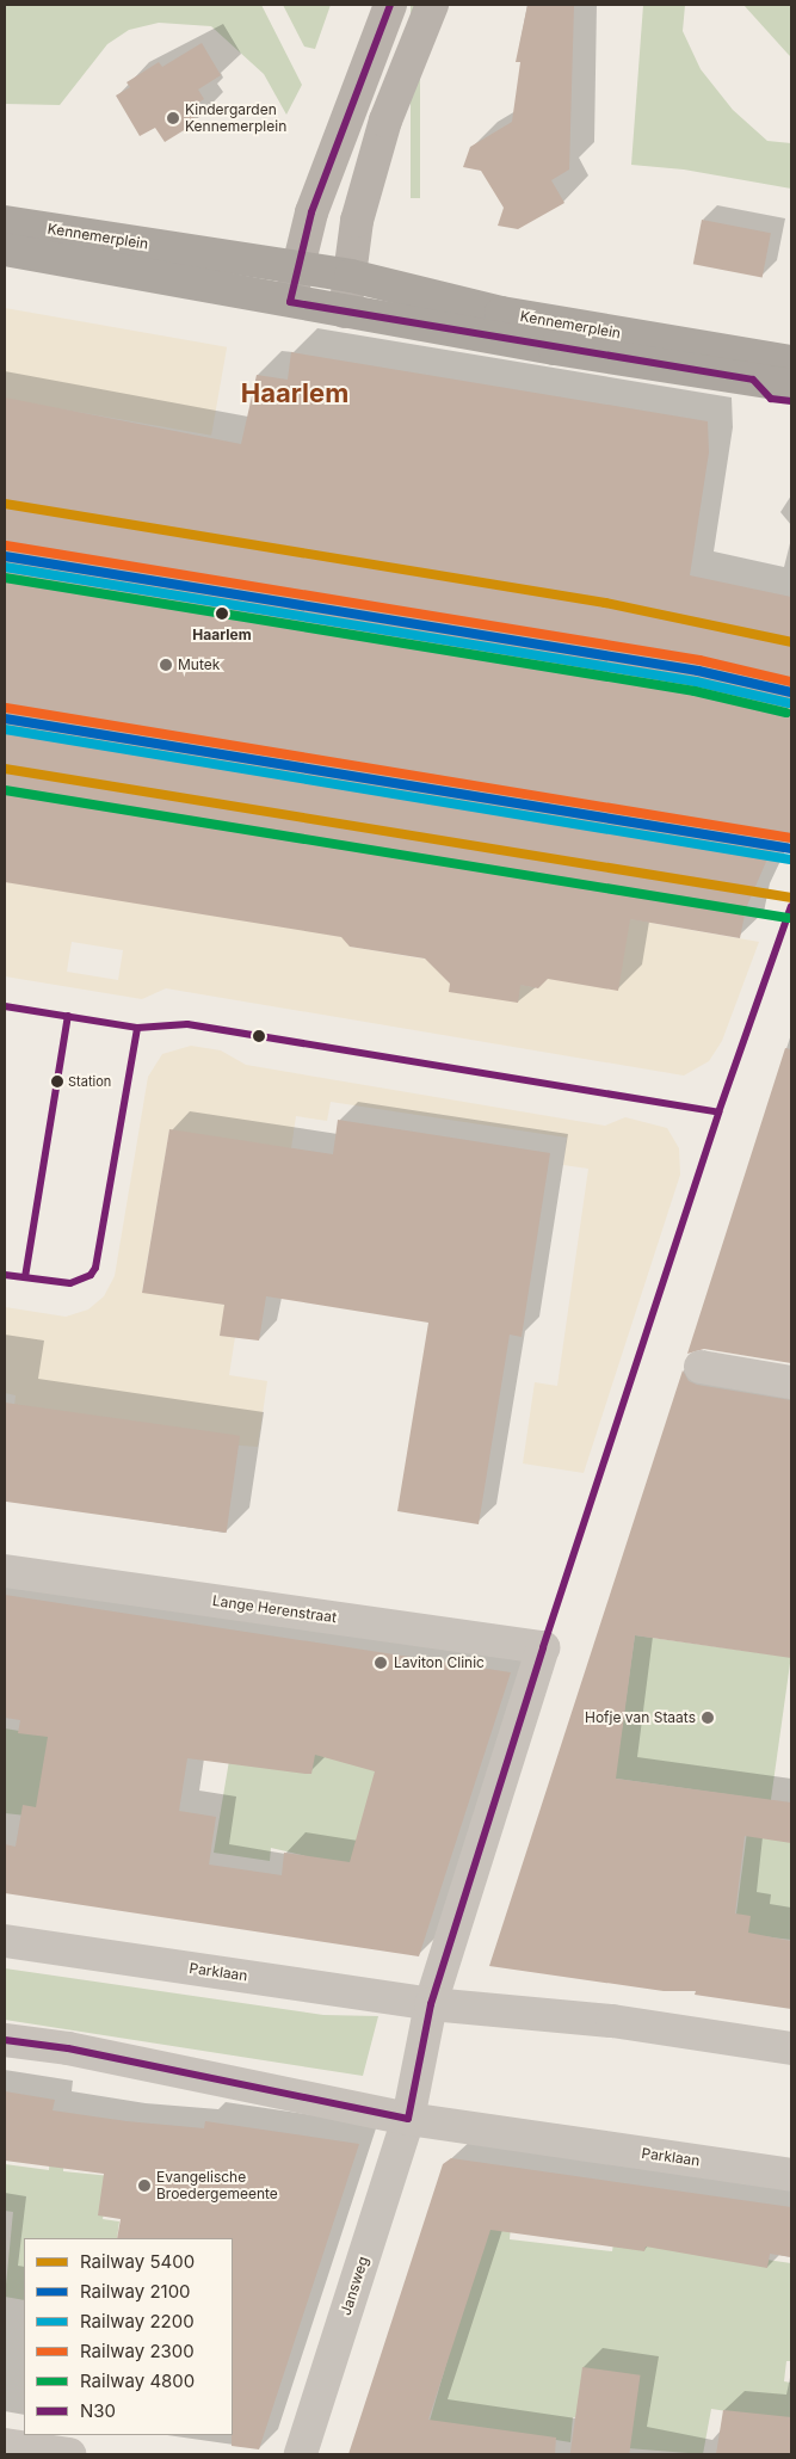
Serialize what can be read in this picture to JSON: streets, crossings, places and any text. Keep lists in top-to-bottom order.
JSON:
{
  "streets": {
    "main road": ["Kennemerplein"],
    "street": ["Lange Herenstraat", "Parklaan", "Jansweg"]
  },
  "crossings": [
    ["Lange Herenstraat", "Parklaan"],
    ["Parklaan", "Jansweg"]
  ],
  "districts": ["Haarlem"],
  "places": [
    "Kindergarden Kennemerplein",
    "Haarlem",
    "Mutek",
    "Station",
    "Laviton Clinic",
    "Hofje van Staats",
    "Evangelische Broedergemeente"
  ],
  "lines": [
    "transit line N30",
    "rail line 5400",
    "rail line 2300",
    "rail line 2100",
    "rail line 2200",
    "rail line 4800"
  ],
  "legend": [
    "Railway 5400",
    "Railway 2100",
    "Railway 2200",
    "Railway 2300",
    "Railway 4800",
    "N30"
  ]
}
